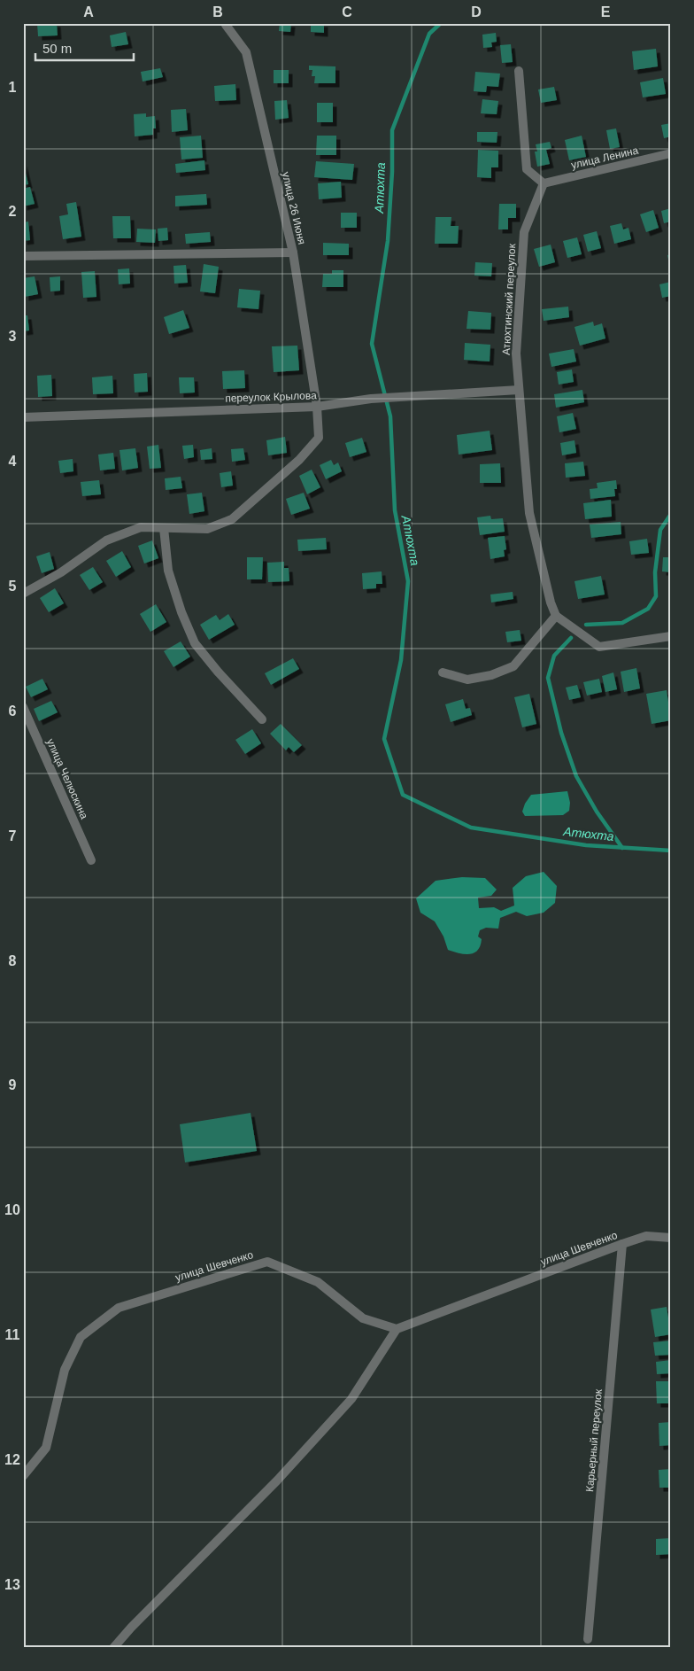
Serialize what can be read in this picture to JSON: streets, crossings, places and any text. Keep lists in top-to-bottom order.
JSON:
{
  "streets": {
    "street": [
      "улица Ленина",
      "улица 26 Июня",
      "Атюхтинский переулок",
      "переулок Крылова",
      "улица Челюскина",
      "улица Шевченко",
      "Карьерный переулок"
    ]
  },
  "crossings": [
    ["улица Ленина", "Атюхтинский переулок"],
    ["улица 26 Июня", "переулок Крылова"],
    ["Атюхтинский переулок", "переулок Крылова"],
    ["улица Шевченко", "Карьерный переулок"]
  ],
  "water": ["Атюхта"],
  "scale_bar": "50 m",
  "grid": {
    "columns": [
      "A",
      "B",
      "C",
      "D",
      "E"
    ],
    "rows": [
      "1",
      "2",
      "3",
      "4",
      "5",
      "6",
      "7",
      "8",
      "9",
      "10",
      "11",
      "12",
      "13"
    ]
  }
}
